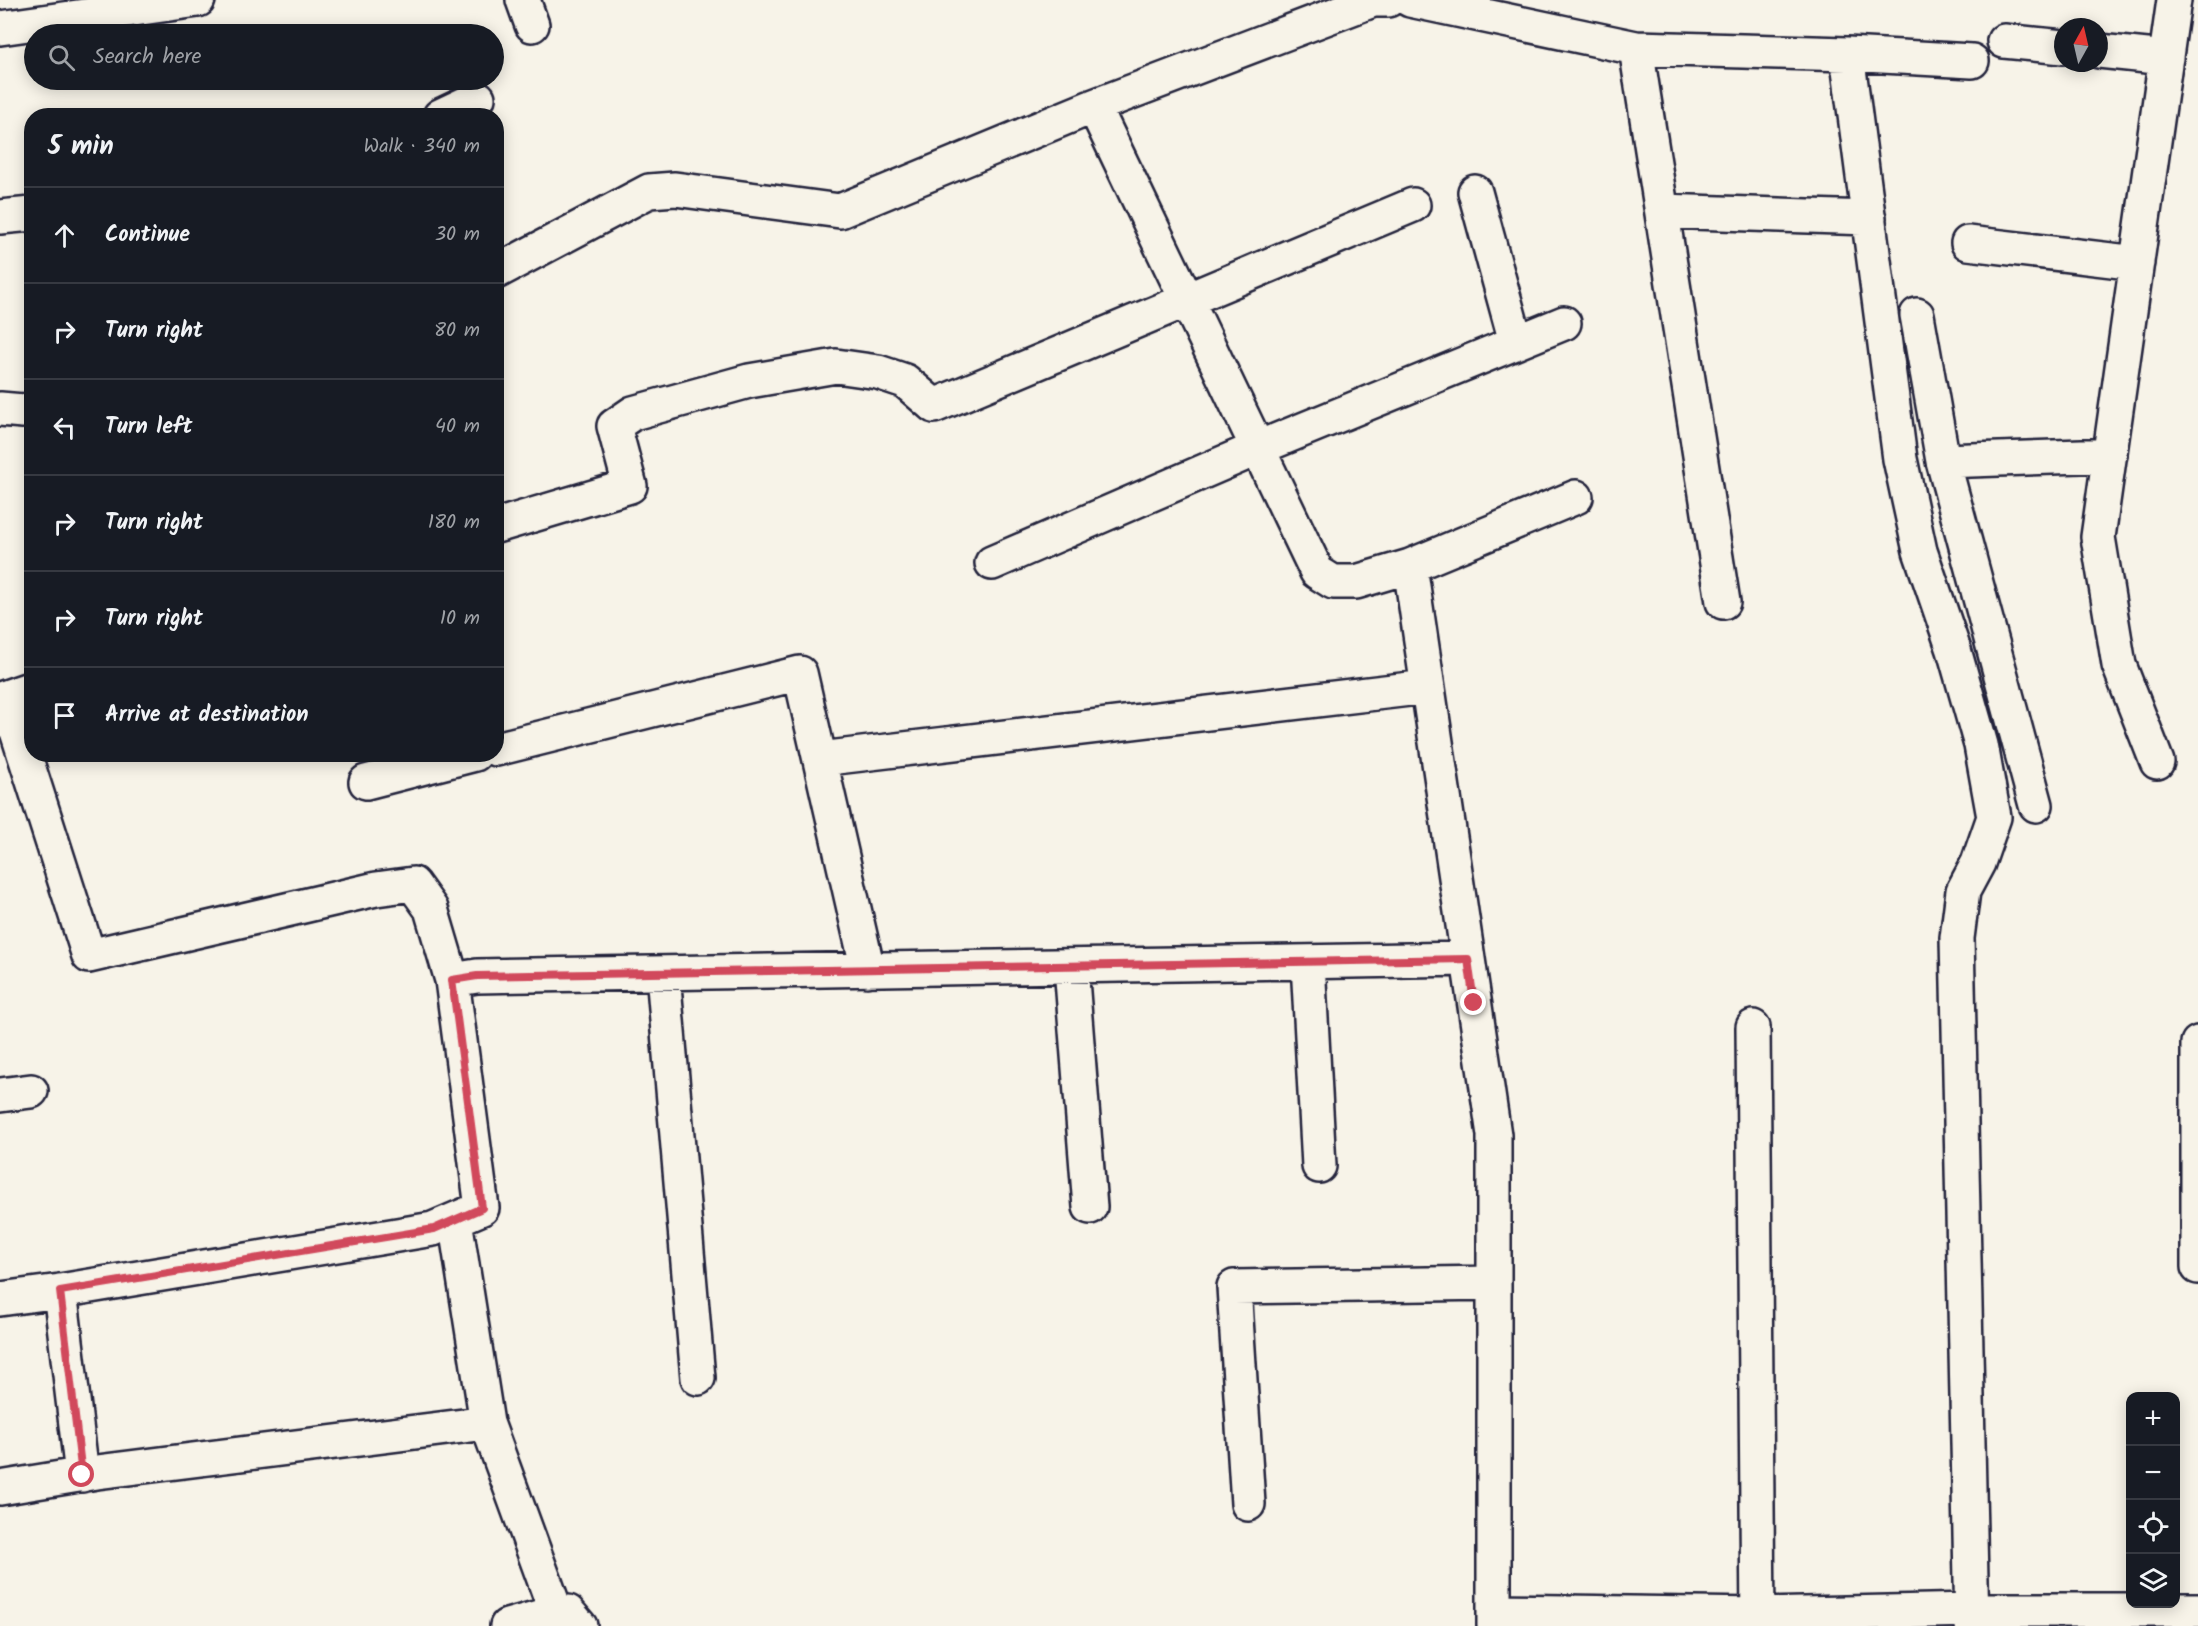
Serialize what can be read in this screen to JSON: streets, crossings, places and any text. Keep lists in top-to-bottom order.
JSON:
{
  "north": "top",
  "page": {
    "search": "Search here",
    "heading": ["5 min", "Walk · 340 m"],
    "list": [
      ["Continue", "30 m"],
      ["Turn right", "80 m"],
      ["Turn left", "40 m"],
      ["Turn right", "180 m"],
      ["Turn right", "10 m"],
      "Arrive at destination"
    ],
    "map_buttons": ["+", "−"]
  }
}
